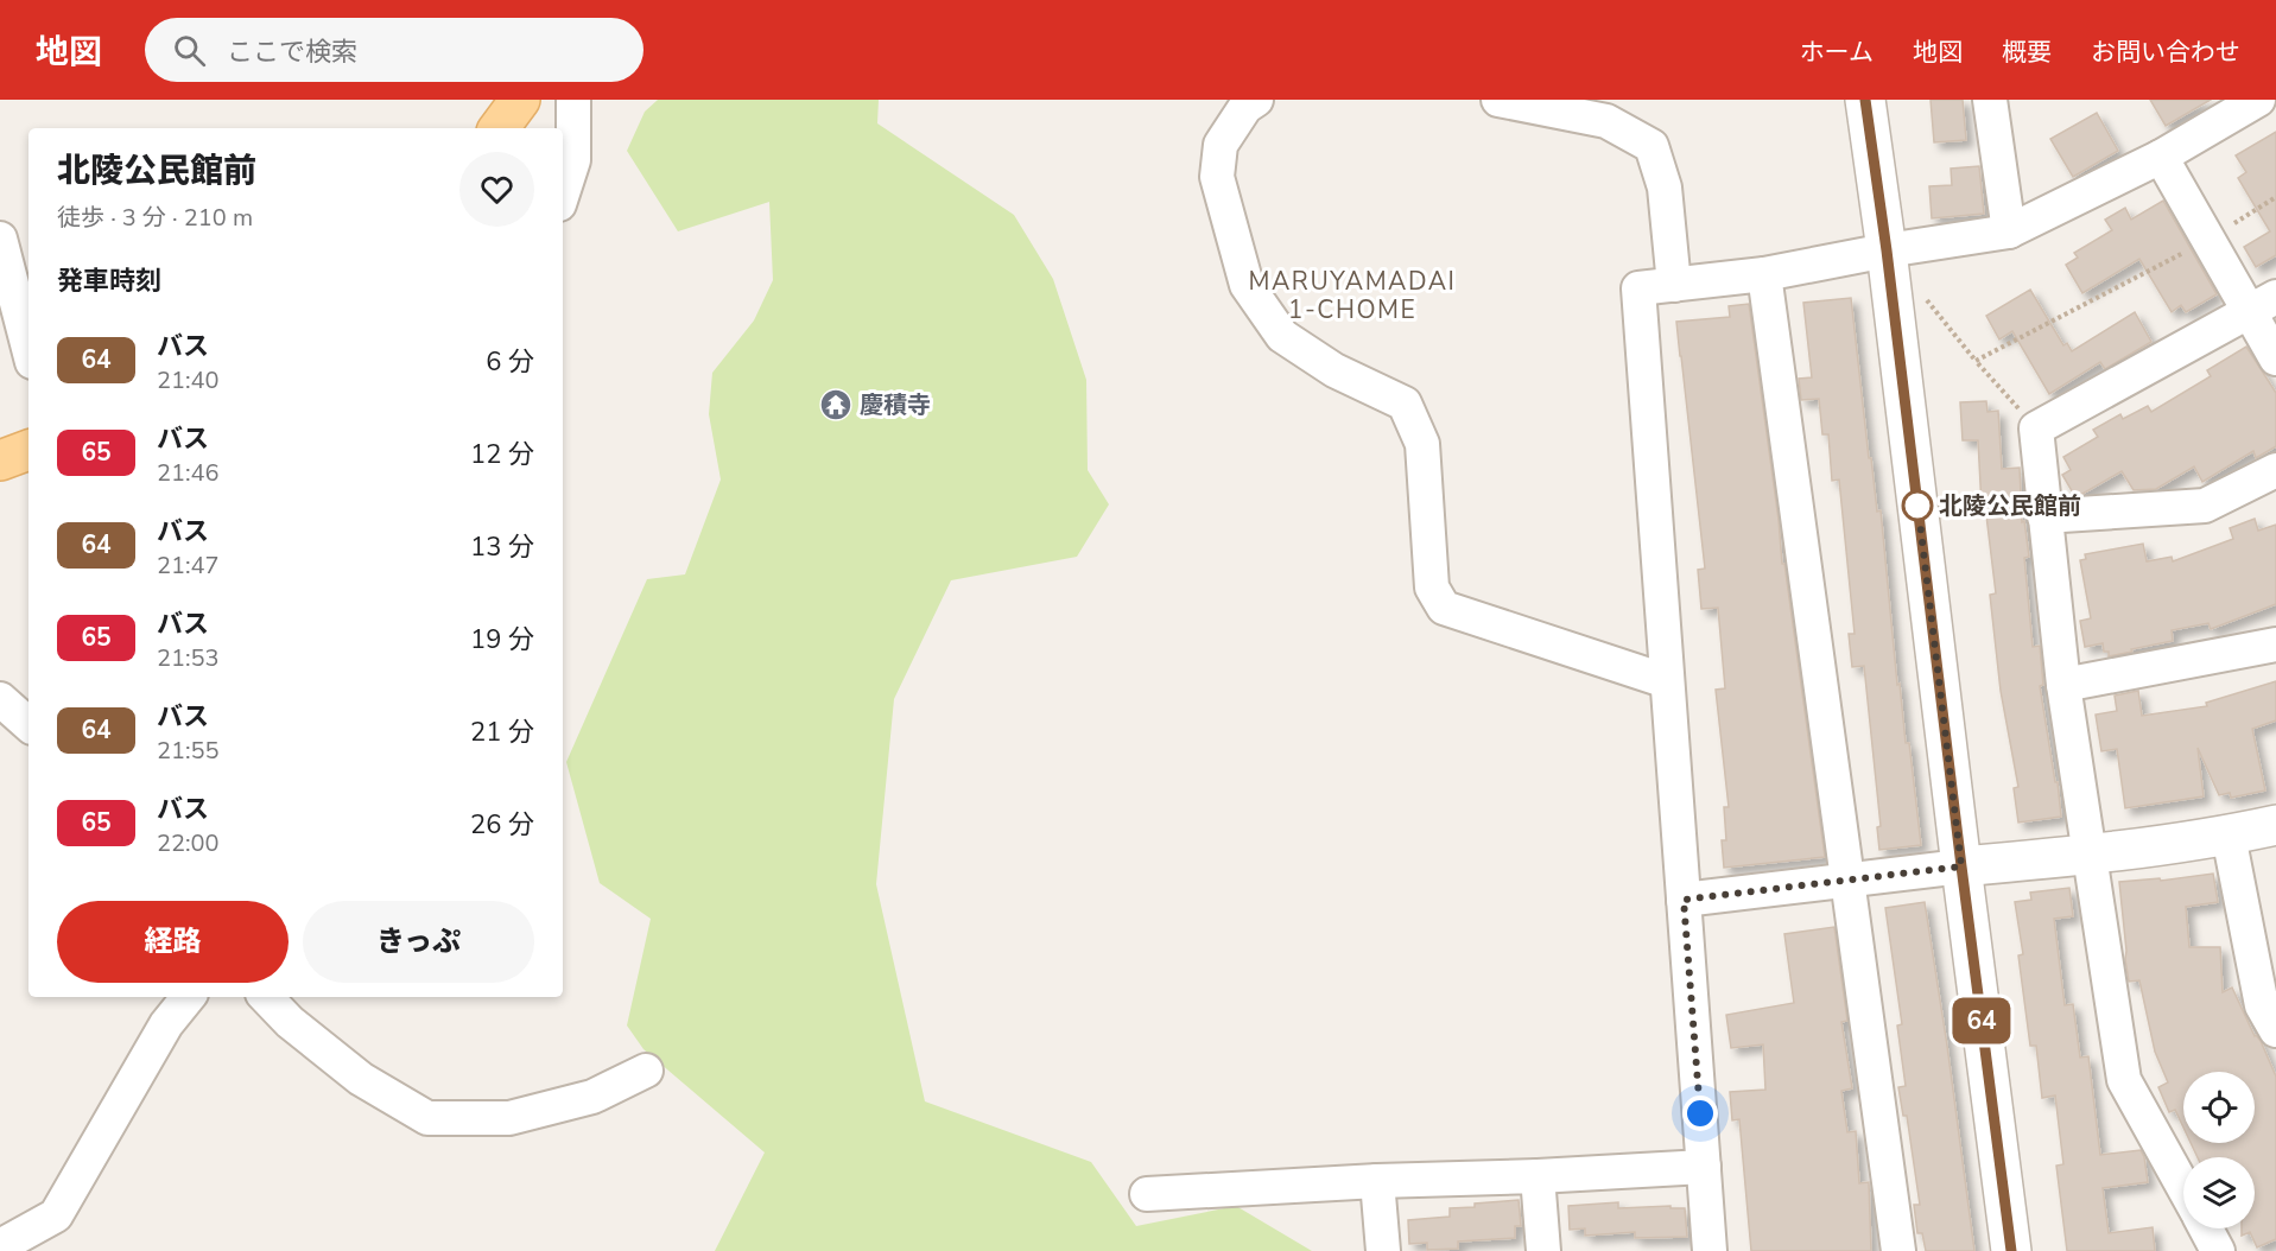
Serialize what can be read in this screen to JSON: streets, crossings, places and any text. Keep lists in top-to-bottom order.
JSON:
{
  "districts": ["MARUYAMADAI 1-CHOME"],
  "places": {
    "temple": ["慶積寺"],
    "other": ["北陵公民館前"]
  },
  "lines": ["bus line 64"],
  "page": {
    "header": "地図",
    "search": "ここで検索",
    "nav": [
      "ホーム",
      "地図",
      "概要",
      "お問い合わせ"
    ],
    "on_map": "64",
    "heading": [
      ["北陵公民館前", "徒歩 · 3 分 · 210 m"],
      "発車時刻"
    ],
    "list": [
      {
        "mark": "64",
        "name": "バス",
        "note": "21:40",
        "value": "6 分"
      },
      {
        "mark": "65",
        "name": "バス",
        "note": "21:46",
        "value": "12 分"
      },
      {
        "mark": "64",
        "name": "バス",
        "note": "21:47",
        "value": "13 分"
      },
      {
        "mark": "65",
        "name": "バス",
        "note": "21:53",
        "value": "19 分"
      },
      {
        "mark": "64",
        "name": "バス",
        "note": "21:55",
        "value": "21 分"
      },
      {
        "mark": "65",
        "name": "バス",
        "note": "22:00",
        "value": "26 分"
      }
    ],
    "buttons": ["経路", "きっぷ"]
  }
}
